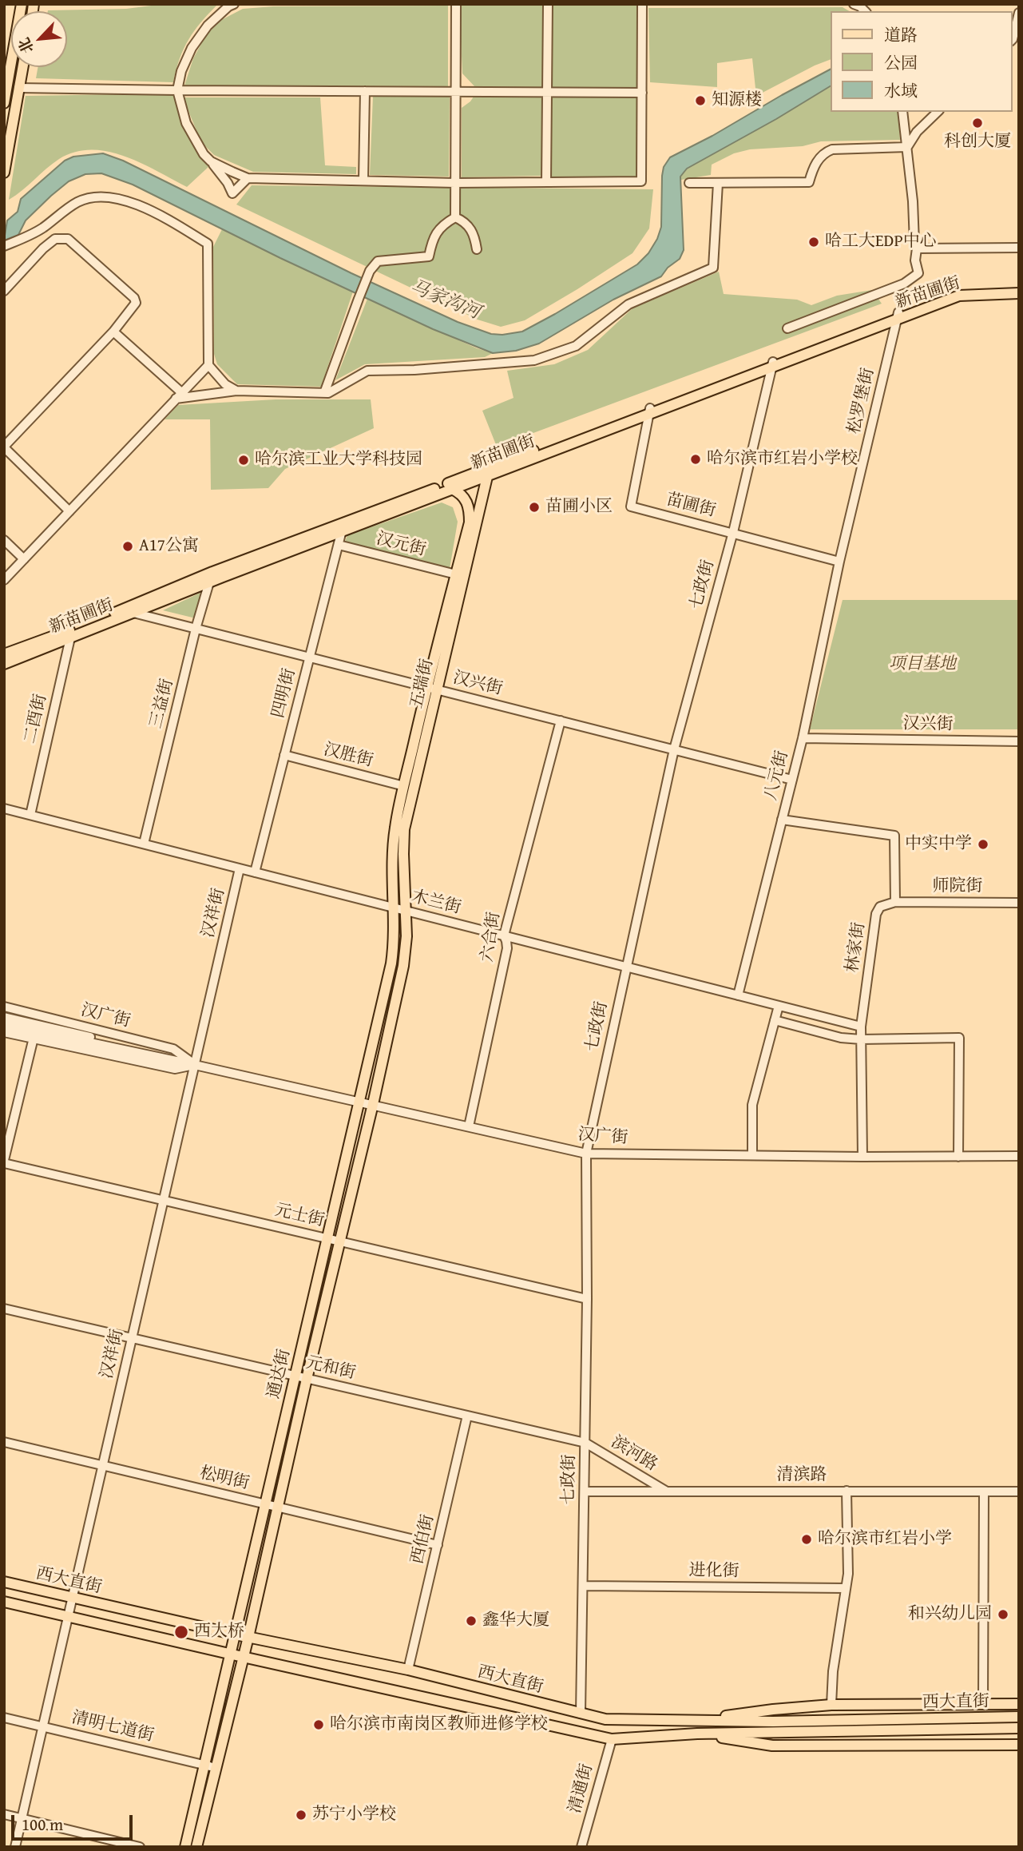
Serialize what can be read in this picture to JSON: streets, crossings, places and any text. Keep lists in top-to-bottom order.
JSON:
{
  "streets": {
    "main road": [
      "新苗圃街",
      "五瑞街",
      "通达街",
      "西大直街"
    ],
    "street": [
      "松罗堡街",
      "苗圃街",
      "汉元街",
      "七政街",
      "汉兴街",
      "四明街",
      "三益街",
      "二酉街",
      "汉胜街",
      "八元街",
      "师院街",
      "木兰街",
      "汉祥街",
      "六合街",
      "林家街",
      "汉广街",
      "元士街",
      "元和街",
      "滨河路",
      "清滨路",
      "松明街",
      "西伯街",
      "进化街",
      "清明七道街",
      "清通街"
    ]
  },
  "crossings": [
    ["新苗圃街", "松罗堡街"],
    ["新苗圃街", "苗圃街"],
    ["新苗圃街", "七政街"],
    ["新苗圃街", "五瑞街"],
    ["新苗圃街", "汉兴街"],
    ["新苗圃街", "四明街"],
    ["新苗圃街", "三益街"],
    ["新苗圃街", "二酉街"],
    ["松罗堡街", "苗圃街"],
    ["松罗堡街", "八元街"],
    ["苗圃街", "七政街"],
    ["苗圃街", "八元街"],
    ["汉元街", "五瑞街"],
    ["汉元街", "四明街"],
    ["七政街", "汉兴街"],
    ["七政街", "木兰街"],
    ["七政街", "汉广街"],
    ["七政街", "元士街"],
    ["七政街", "元和街"],
    ["七政街", "滨河路"],
    ["七政街", "清滨路"],
    ["七政街", "进化街"],
    ["七政街", "西大直街"],
    ["五瑞街", "汉兴街"],
    ["五瑞街", "汉胜街"],
    ["五瑞街", "木兰街"],
    ["五瑞街", "通达街"],
    ["汉兴街", "四明街"],
    ["汉兴街", "三益街"],
    ["汉兴街", "八元街"],
    ["汉兴街", "六合街"],
    ["四明街", "汉胜街"],
    ["四明街", "木兰街"],
    ["三益街", "木兰街"],
    ["二酉街", "木兰街"],
    ["八元街", "木兰街"],
    ["师院街", "林家街"],
    ["木兰街", "汉祥街"],
    ["木兰街", "六合街"],
    ["木兰街", "林家街"],
    ["木兰街", "通达街"],
    ["汉祥街", "汉广街"],
    ["汉祥街", "元士街"],
    ["汉祥街", "元和街"],
    ["汉祥街", "松明街"],
    ["汉祥街", "西大直街"],
    ["汉祥街", "清明七道街"],
    ["六合街", "汉广街"],
    ["林家街", "汉广街"],
    ["汉广街", "通达街"],
    ["元士街", "通达街"],
    ["元和街", "通达街"],
    ["元和街", "滨河路"],
    ["元和街", "西伯街"],
    ["通达街", "松明街"],
    ["通达街", "西大直街"],
    ["通达街", "清明七道街"],
    ["滨河路", "清滨路"],
    ["松明街", "西伯街"],
    ["西伯街", "西大直街"],
    ["西大直街", "清通街"]
  ],
  "water": ["马家沟河"],
  "parks": ["项目基地"],
  "places": [
    "知源楼",
    "科创大厦",
    "哈工大EDP中心",
    "哈尔滨市红岩小学校",
    "哈尔滨工业大学科技园",
    "苗圃小区",
    "A17公寓",
    "中实中学",
    "哈尔滨市红岩小学",
    "和兴幼儿园",
    "鑫华大厦",
    "西大桥",
    "哈尔滨市南岗区教师进修学校",
    "苏宁小学校"
  ],
  "legend": ["道路", "公园", "水域"],
  "scale_bar": "100 m",
  "north": "bottom left"
}
